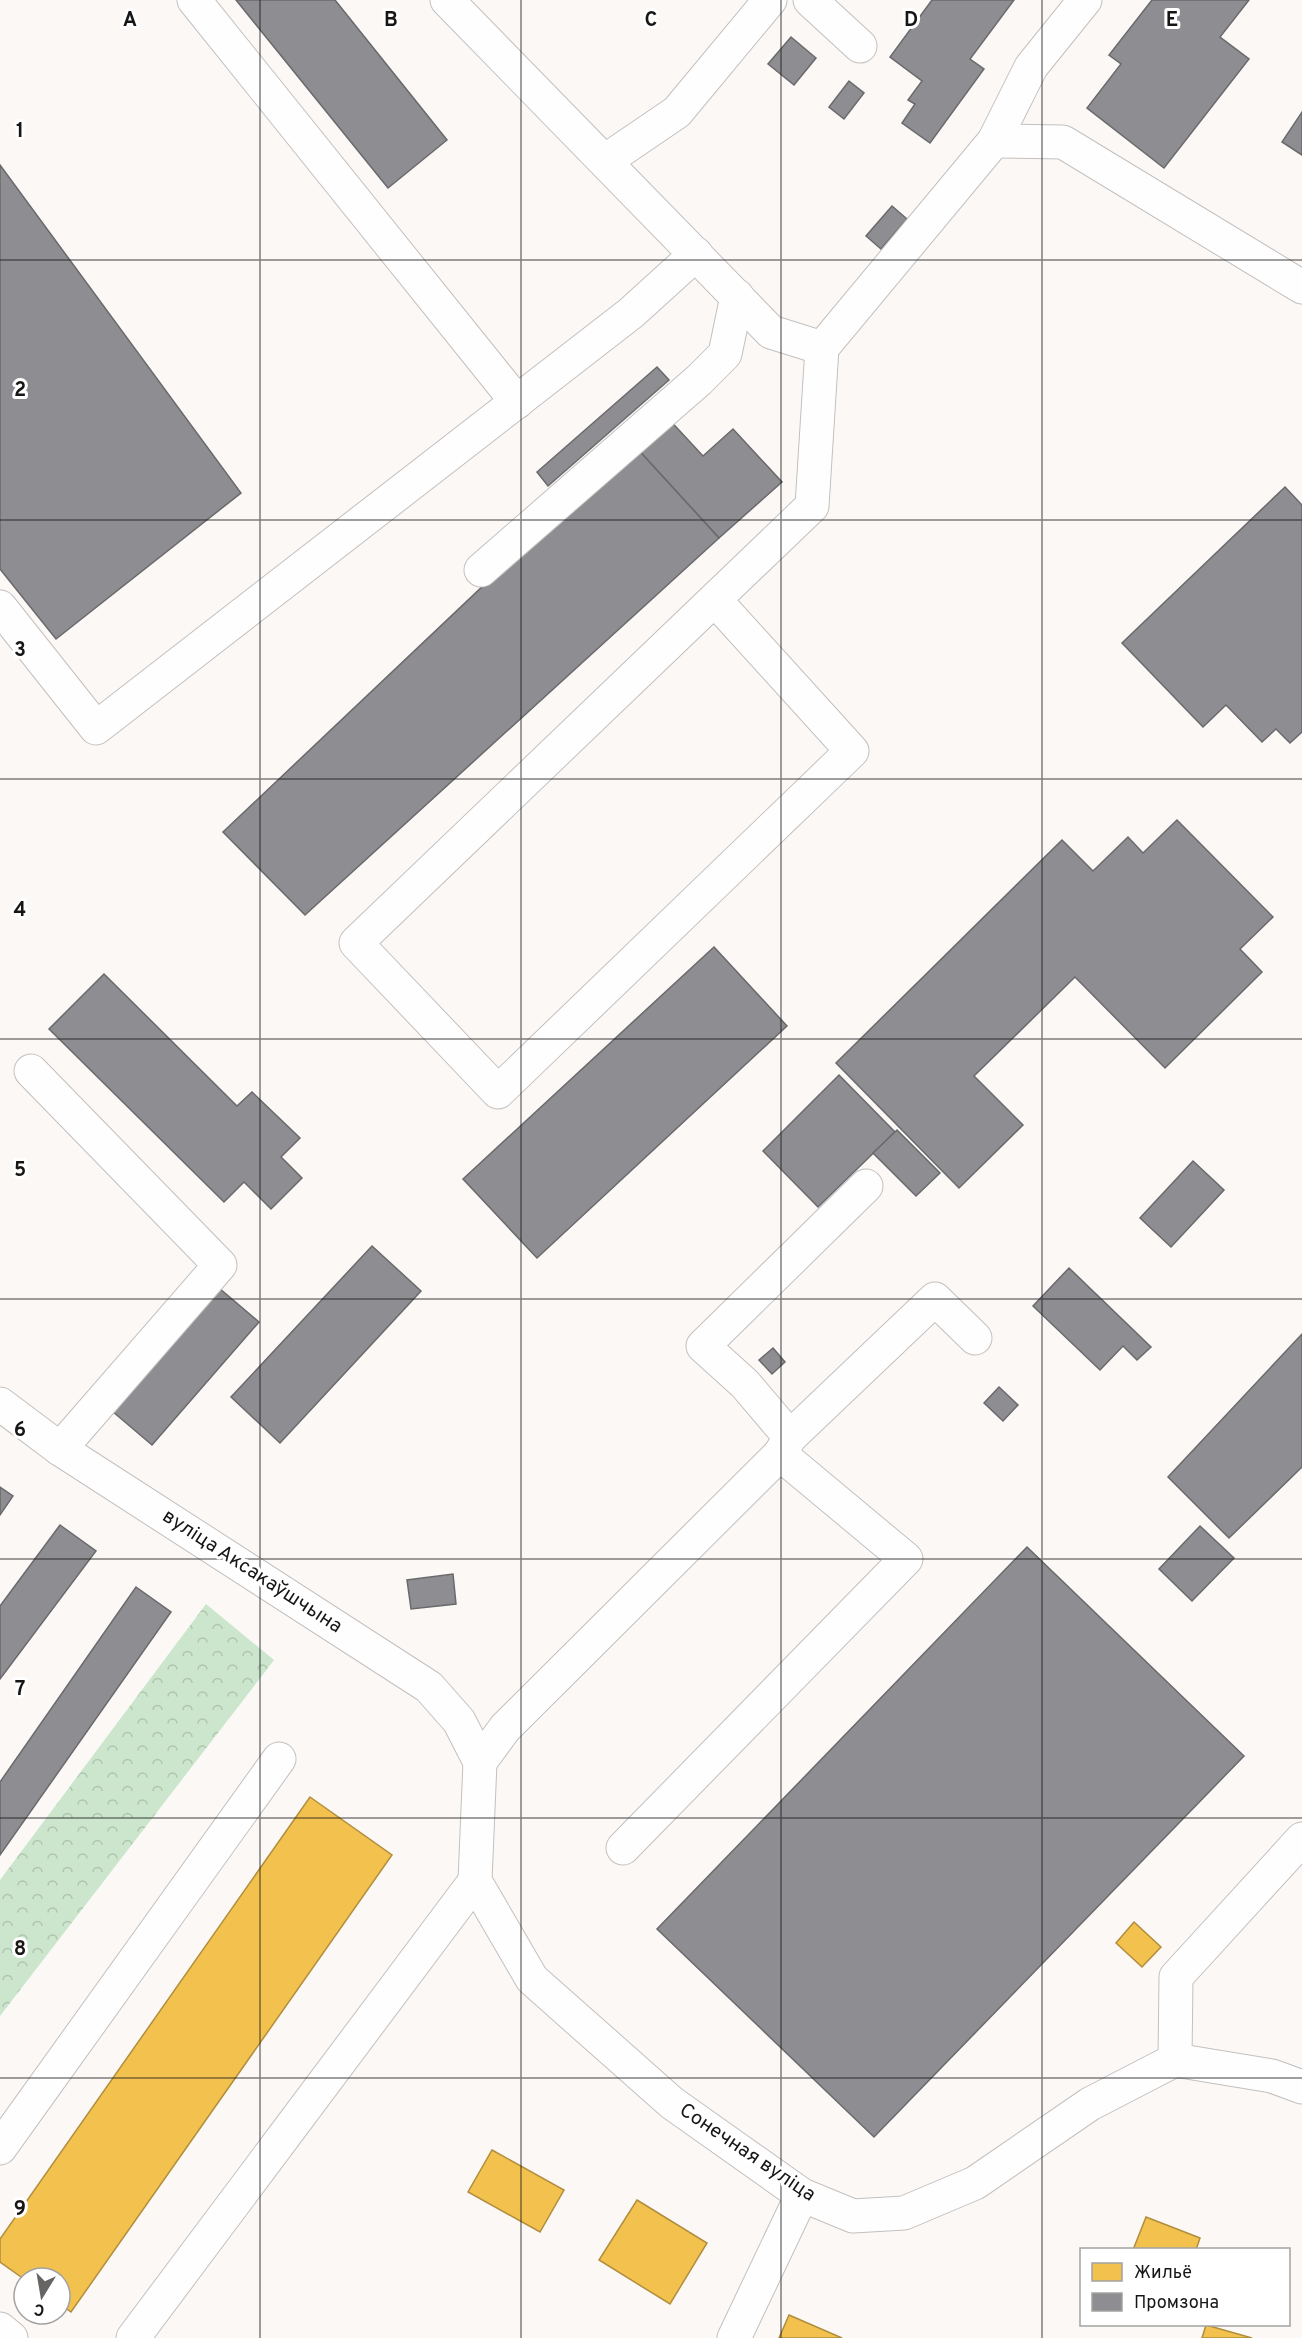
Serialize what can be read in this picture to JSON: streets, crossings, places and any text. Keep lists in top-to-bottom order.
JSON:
{
  "streets": {
    "street": ["вуліца Аксакаўшчына", "Сонечная вуліца"]
  },
  "legend": ["Жильё", "Промзона"],
  "north": "bottom",
  "grid": {
    "columns": [
      "A",
      "B",
      "C",
      "D",
      "E"
    ],
    "rows": [
      "1",
      "2",
      "3",
      "4",
      "5",
      "6",
      "7",
      "8",
      "9"
    ]
  }
}
